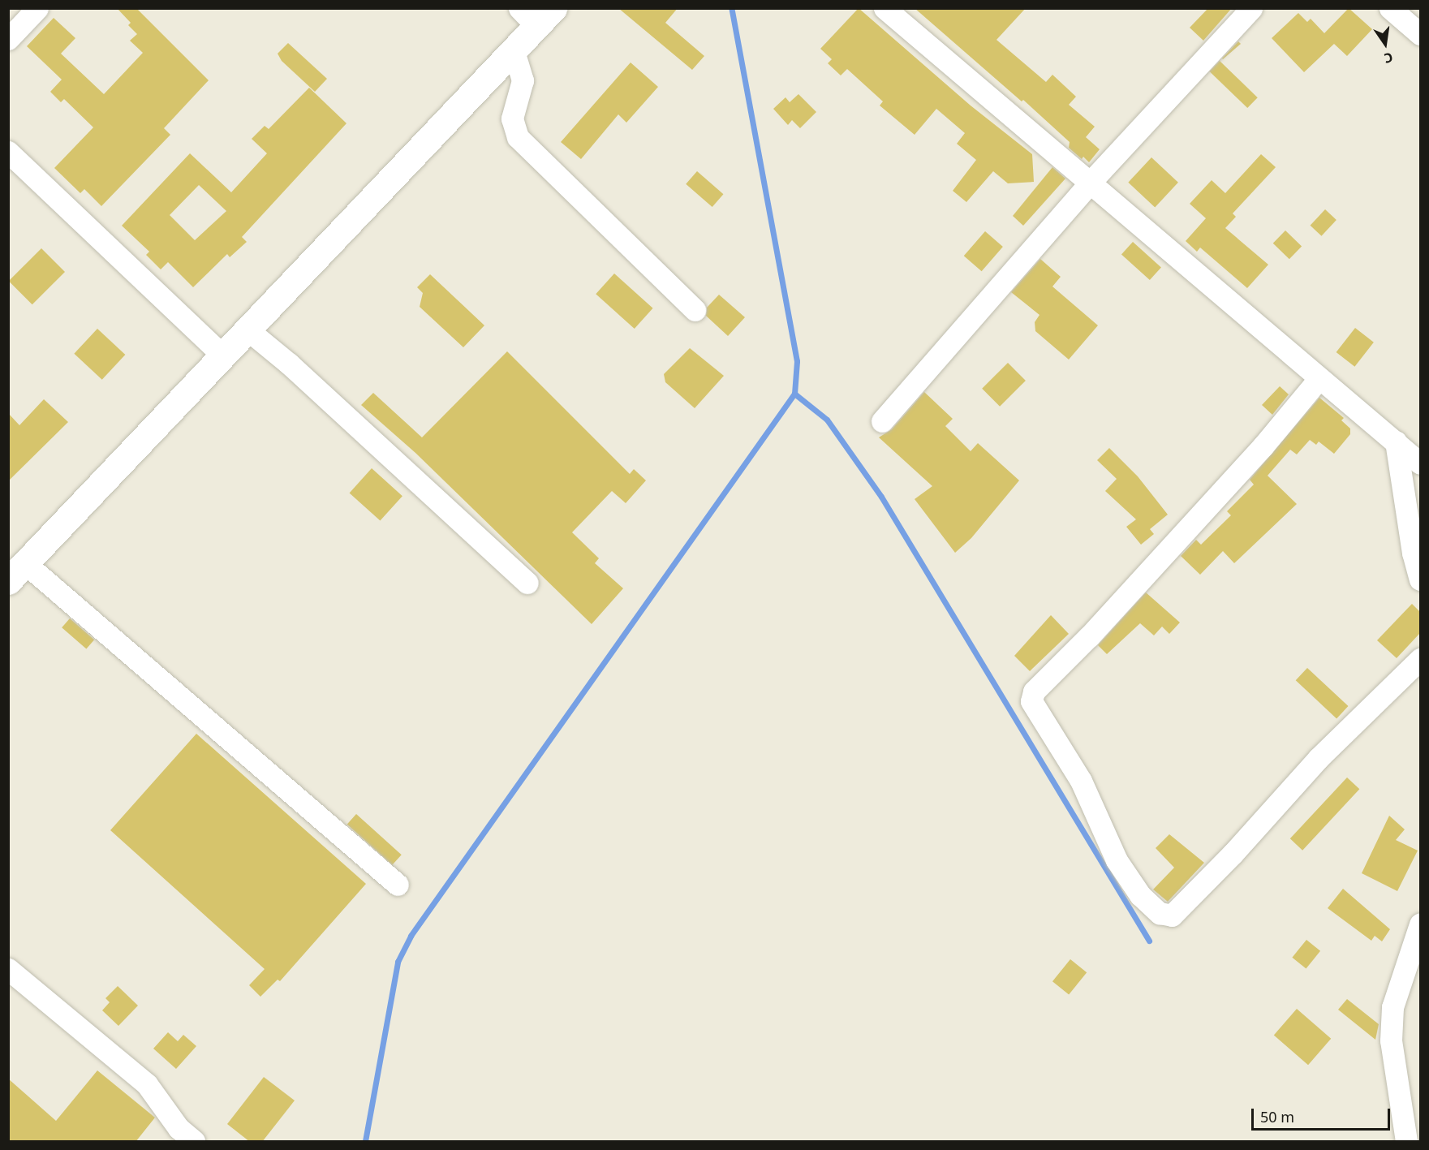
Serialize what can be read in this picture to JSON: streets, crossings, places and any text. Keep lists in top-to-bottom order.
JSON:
{
  "scale_bar": "50 m",
  "north": "bottom"
}
